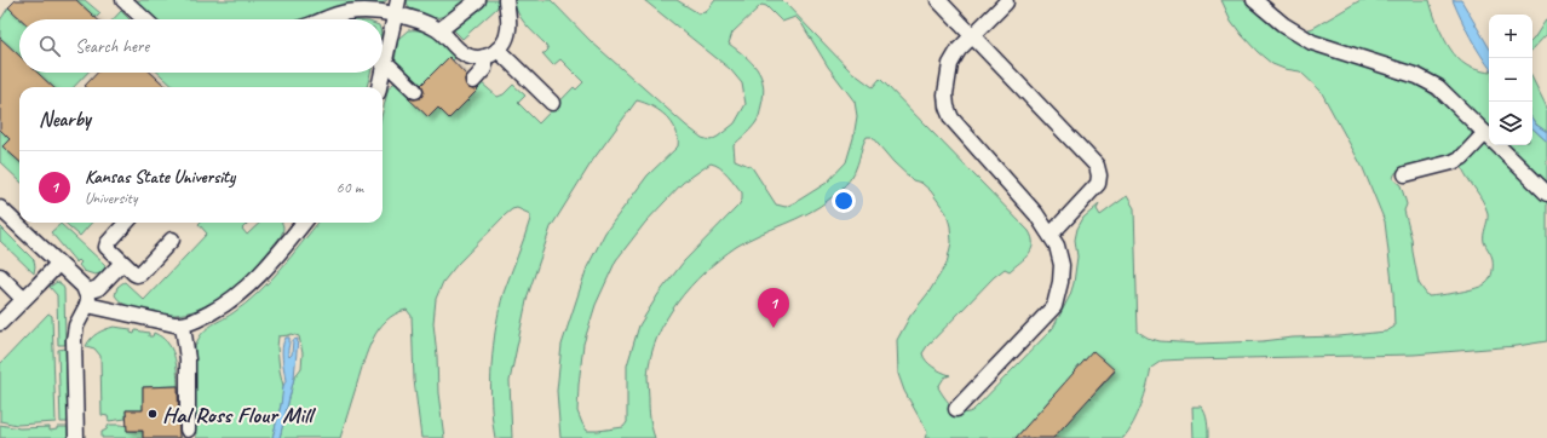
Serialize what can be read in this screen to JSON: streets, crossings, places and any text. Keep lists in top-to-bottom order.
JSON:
{
  "places": ["Hal Ross Flour Mill"],
  "page": {
    "map_buttons": ["+", "−"],
    "search": "Search here",
    "heading": "Nearby",
    "list": [
      {
        "mark": "1",
        "name": "Kansas State University",
        "note": "University",
        "value": "60 m"
      }
    ],
    "pins": "1"
  }
}
